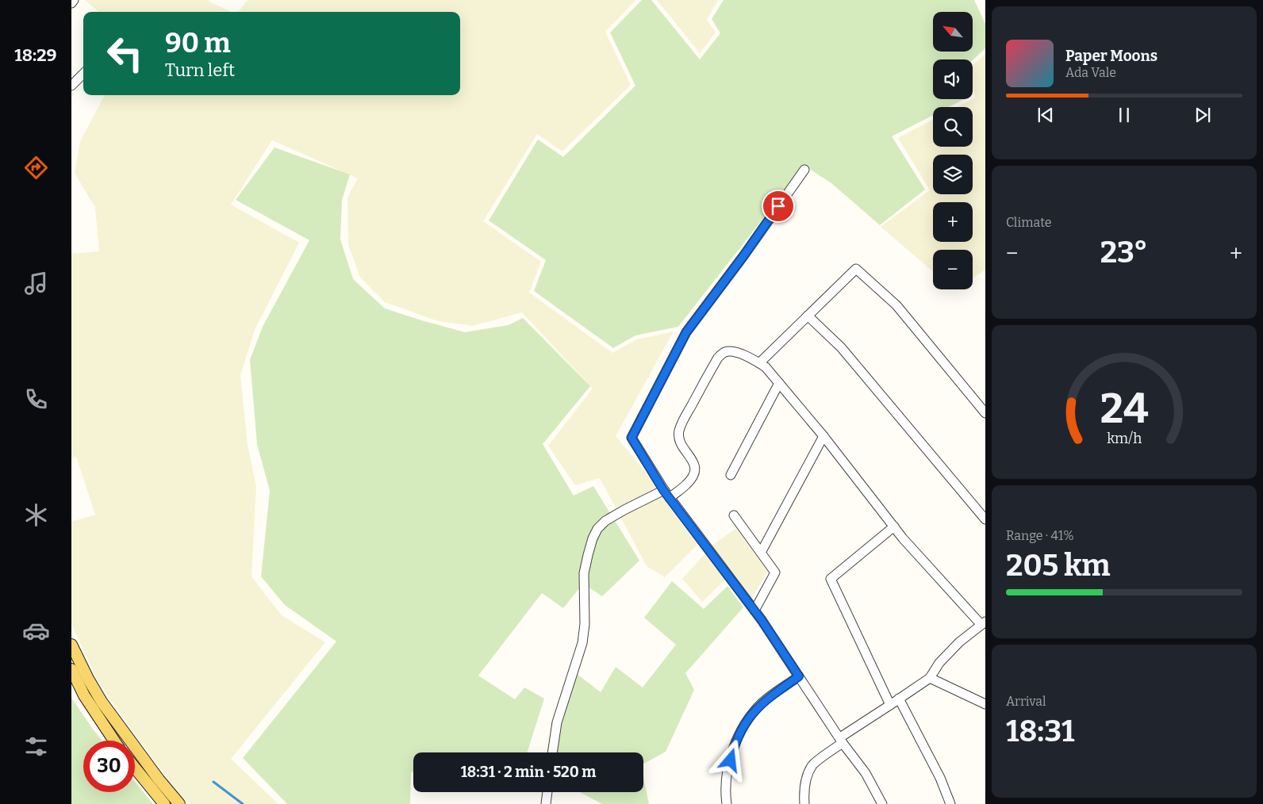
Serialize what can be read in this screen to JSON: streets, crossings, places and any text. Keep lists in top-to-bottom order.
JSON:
{
  "north": "top left",
  "page": {
    "tabs": "18:29",
    "map_buttons": ["+", "−"],
    "turn": ["90 m", "Turn left"],
    "song": ["Paper Moons", "Ada Vale"],
    "tile": [
      "Climate",
      ["Range · 41%", "205 km"],
      ["Arrival", "18:31"]
    ],
    "heat": ["−", "23°", "+"],
    "limit": "30",
    "trip": "18:31 · 2 min · 520 m",
    "gauge": ["24", "km/h"]
  }
}
